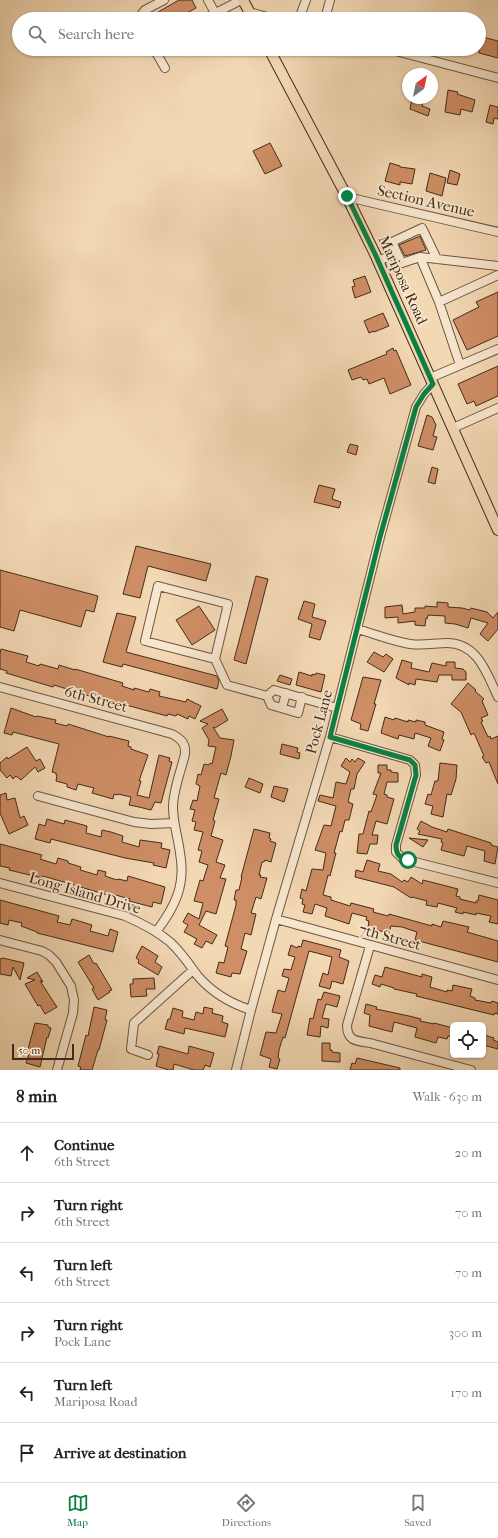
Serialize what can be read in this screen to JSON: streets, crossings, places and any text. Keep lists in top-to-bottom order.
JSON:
{
  "streets": {
    "main road": ["Mariposa Road"],
    "street": [
      "Section Avenue",
      "6th Street",
      "Pock Lane",
      "Long Island Drive",
      "7th Street"
    ]
  },
  "crossings": [
    ["Section Avenue", "Mariposa Road"],
    ["Mariposa Road", "Pock Lane"],
    ["Pock Lane", "Long Island Drive"],
    ["Pock Lane", "7th Street"]
  ],
  "scale_bar": "50 m",
  "north": "top right",
  "page": {
    "search": "Search here",
    "scale": "50 m",
    "heading": ["8 min", "Walk · 630 m"],
    "list": [
      ["Continue", "6th Street", "20 m"],
      ["Turn right", "6th Street", "70 m"],
      ["Turn left", "6th Street", "70 m"],
      ["Turn right", "Pock Lane", "300 m"],
      ["Turn left", "Mariposa Road", "170 m"],
      "Arrive at destination"
    ],
    "nav": ["Map", "Directions", "Saved"]
  }
}
